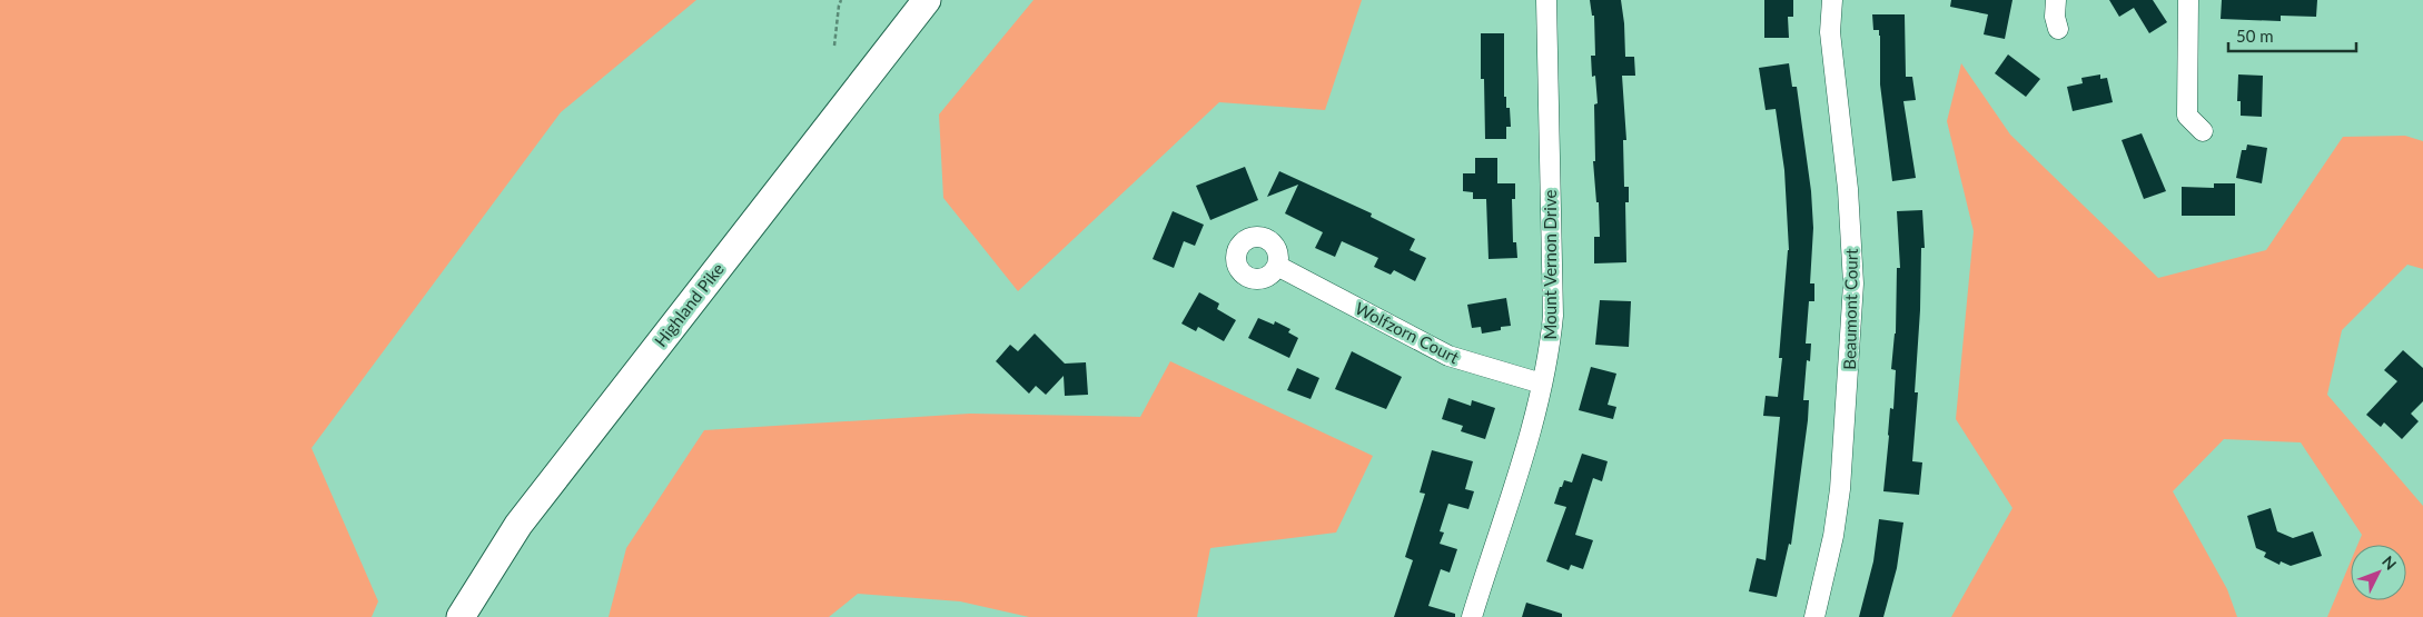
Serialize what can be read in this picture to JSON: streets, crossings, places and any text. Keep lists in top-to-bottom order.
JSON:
{
  "streets": {
    "main road": ["Highland Pike"],
    "street": ["Mount Vernon Drive", "Beaumont Court", "Wolfzorn Court"]
  },
  "crossings": [
    ["Mount Vernon Drive", "Wolfzorn Court"]
  ],
  "scale_bar": "50 m",
  "north": "top right"
}
